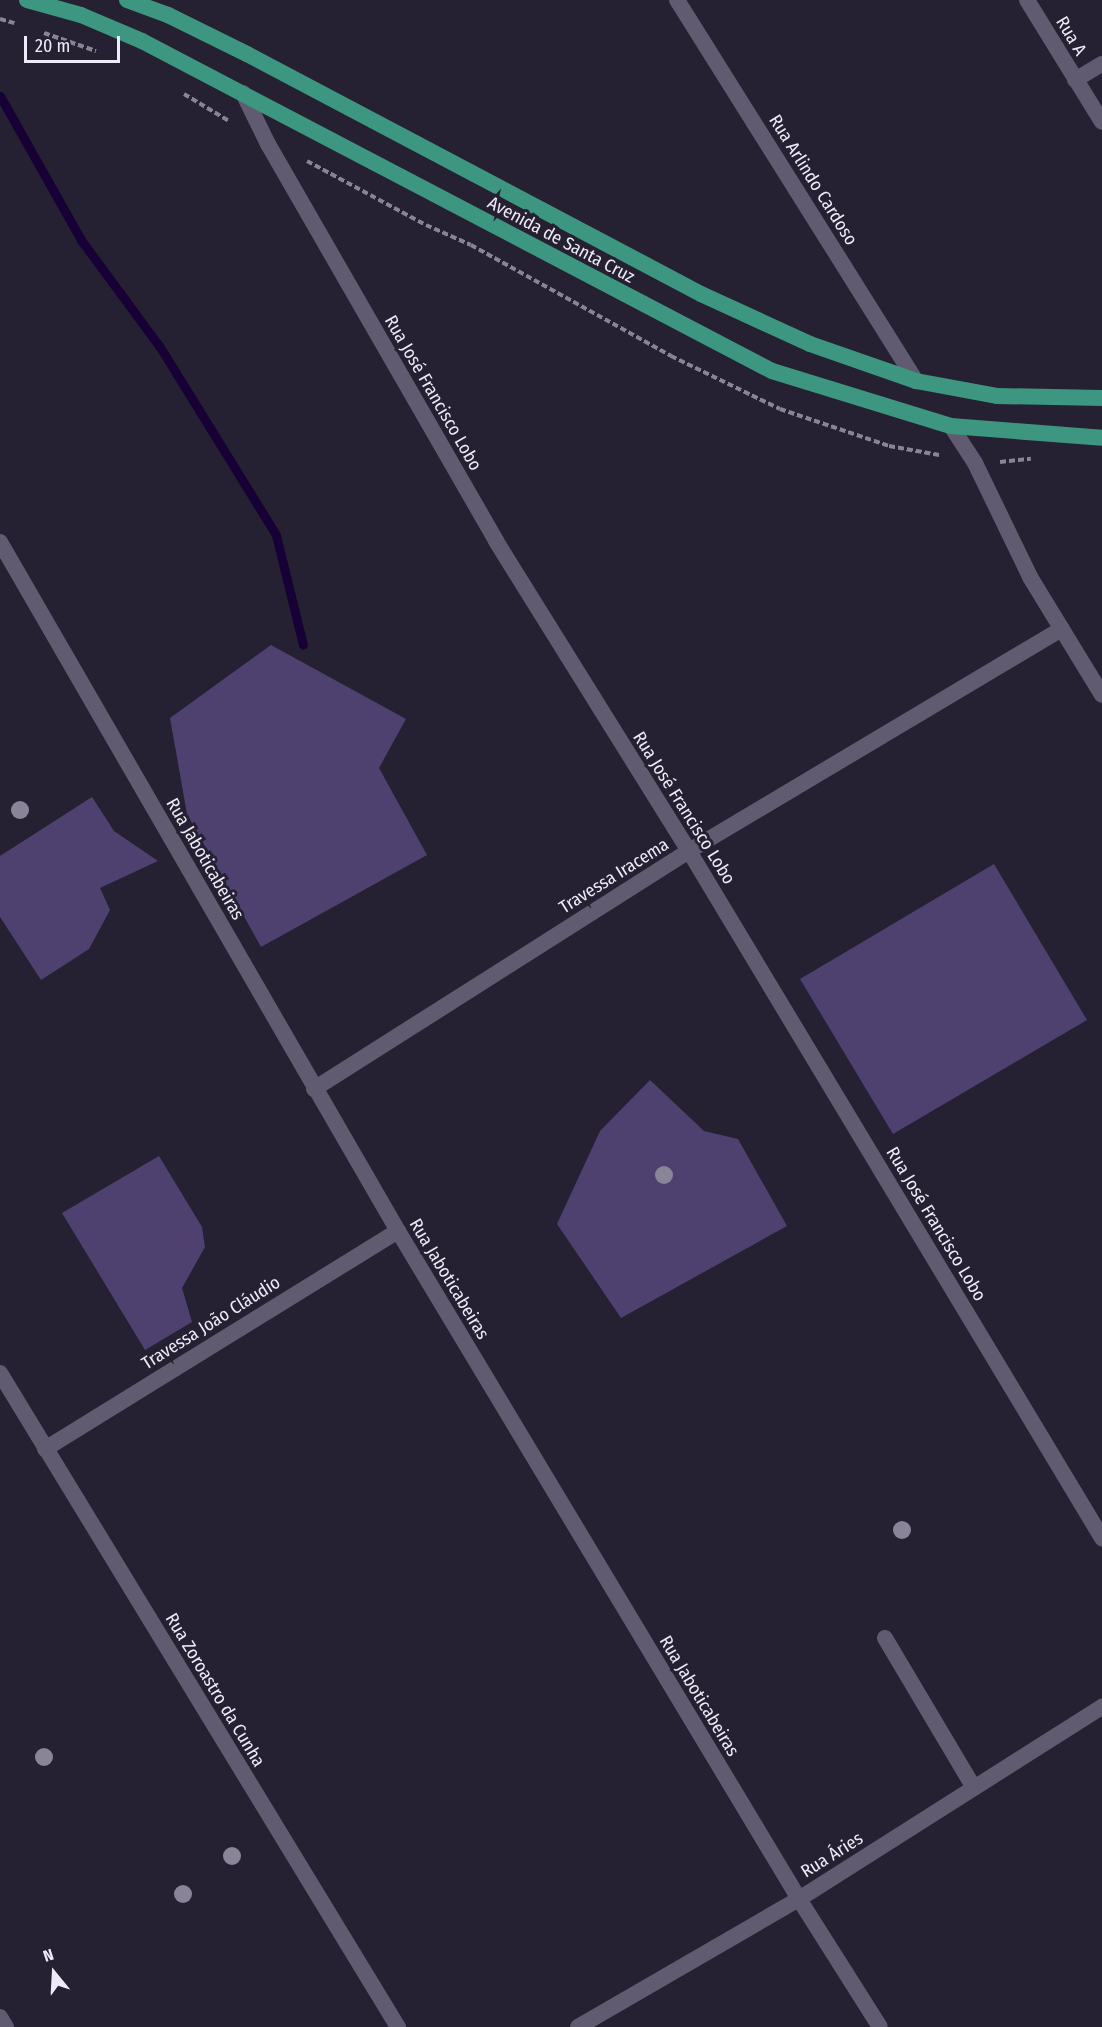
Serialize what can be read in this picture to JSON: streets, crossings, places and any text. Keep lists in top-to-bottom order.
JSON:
{
  "streets": {
    "main road": ["Avenida de Santa Cruz"],
    "street": [
      "Rua A",
      "Rua Arlindo Cardoso",
      "Rua José Francisco Lobo",
      "Rua Jaboticabeiras",
      "Travessa Iracema",
      "Travessa João Cláudio",
      "Rua Zoroastro da Cunha",
      "Rua Áries"
    ]
  },
  "crossings": [
    ["Rua Arlindo Cardoso", "Avenida de Santa Cruz"],
    ["Avenida de Santa Cruz", "Rua José Francisco Lobo"],
    ["Rua José Francisco Lobo", "Travessa Iracema"],
    ["Rua Jaboticabeiras", "Travessa Iracema"],
    ["Rua Jaboticabeiras", "Travessa João Cláudio"],
    ["Rua Jaboticabeiras", "Rua Áries"],
    ["Travessa João Cláudio", "Rua Zoroastro da Cunha"]
  ],
  "scale_bar": "20 m",
  "north": "top"
}
